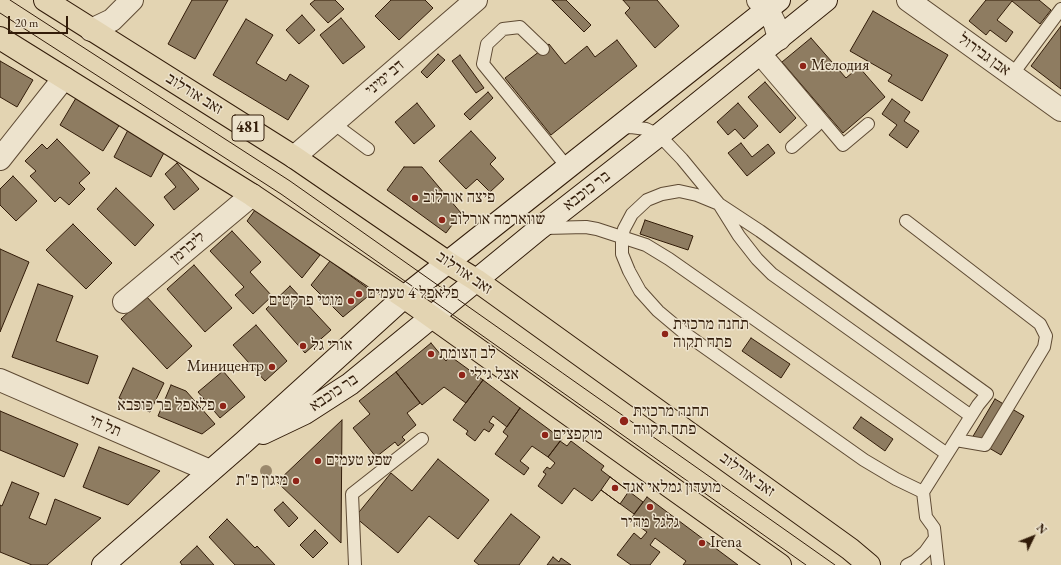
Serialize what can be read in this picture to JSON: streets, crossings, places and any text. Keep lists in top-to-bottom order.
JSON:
{
  "streets": {
    "main road": ["זאב אורלוב", "481"],
    "street": [
      "אבן גבירול",
      "דב ימיני",
      "בר כוכבא",
      "ליברמן",
      "תל חי"
    ]
  },
  "crossings": [
    ["דב ימיני", "זאב אורלוב"],
    ["זאב אורלוב", "בר כוכבא"],
    ["בר כוכבא", "תל חי"]
  ],
  "places": [
    "Мелодия",
    "פיצה אורלוב",
    "שווארמה אורלוב",
    "פלאפל 4 טעמים",
    "מוטי פרקטים",
    "תחנה מרכזית פתח תקוה",
    "אורי גל",
    "לב הצומת",
    "Миницентр",
    "אצל גילי",
    "פלאפל בר כוכבא",
    "תחנה מרכזית פתח תקווה",
    "מוקפצים",
    "שפע טעמים",
    "מיגון פ\"ת",
    "מועדון גמלאי אגד",
    "גלגל מהיר",
    "Irena"
  ],
  "scale_bar": "20 m",
  "north": "top right"
}
